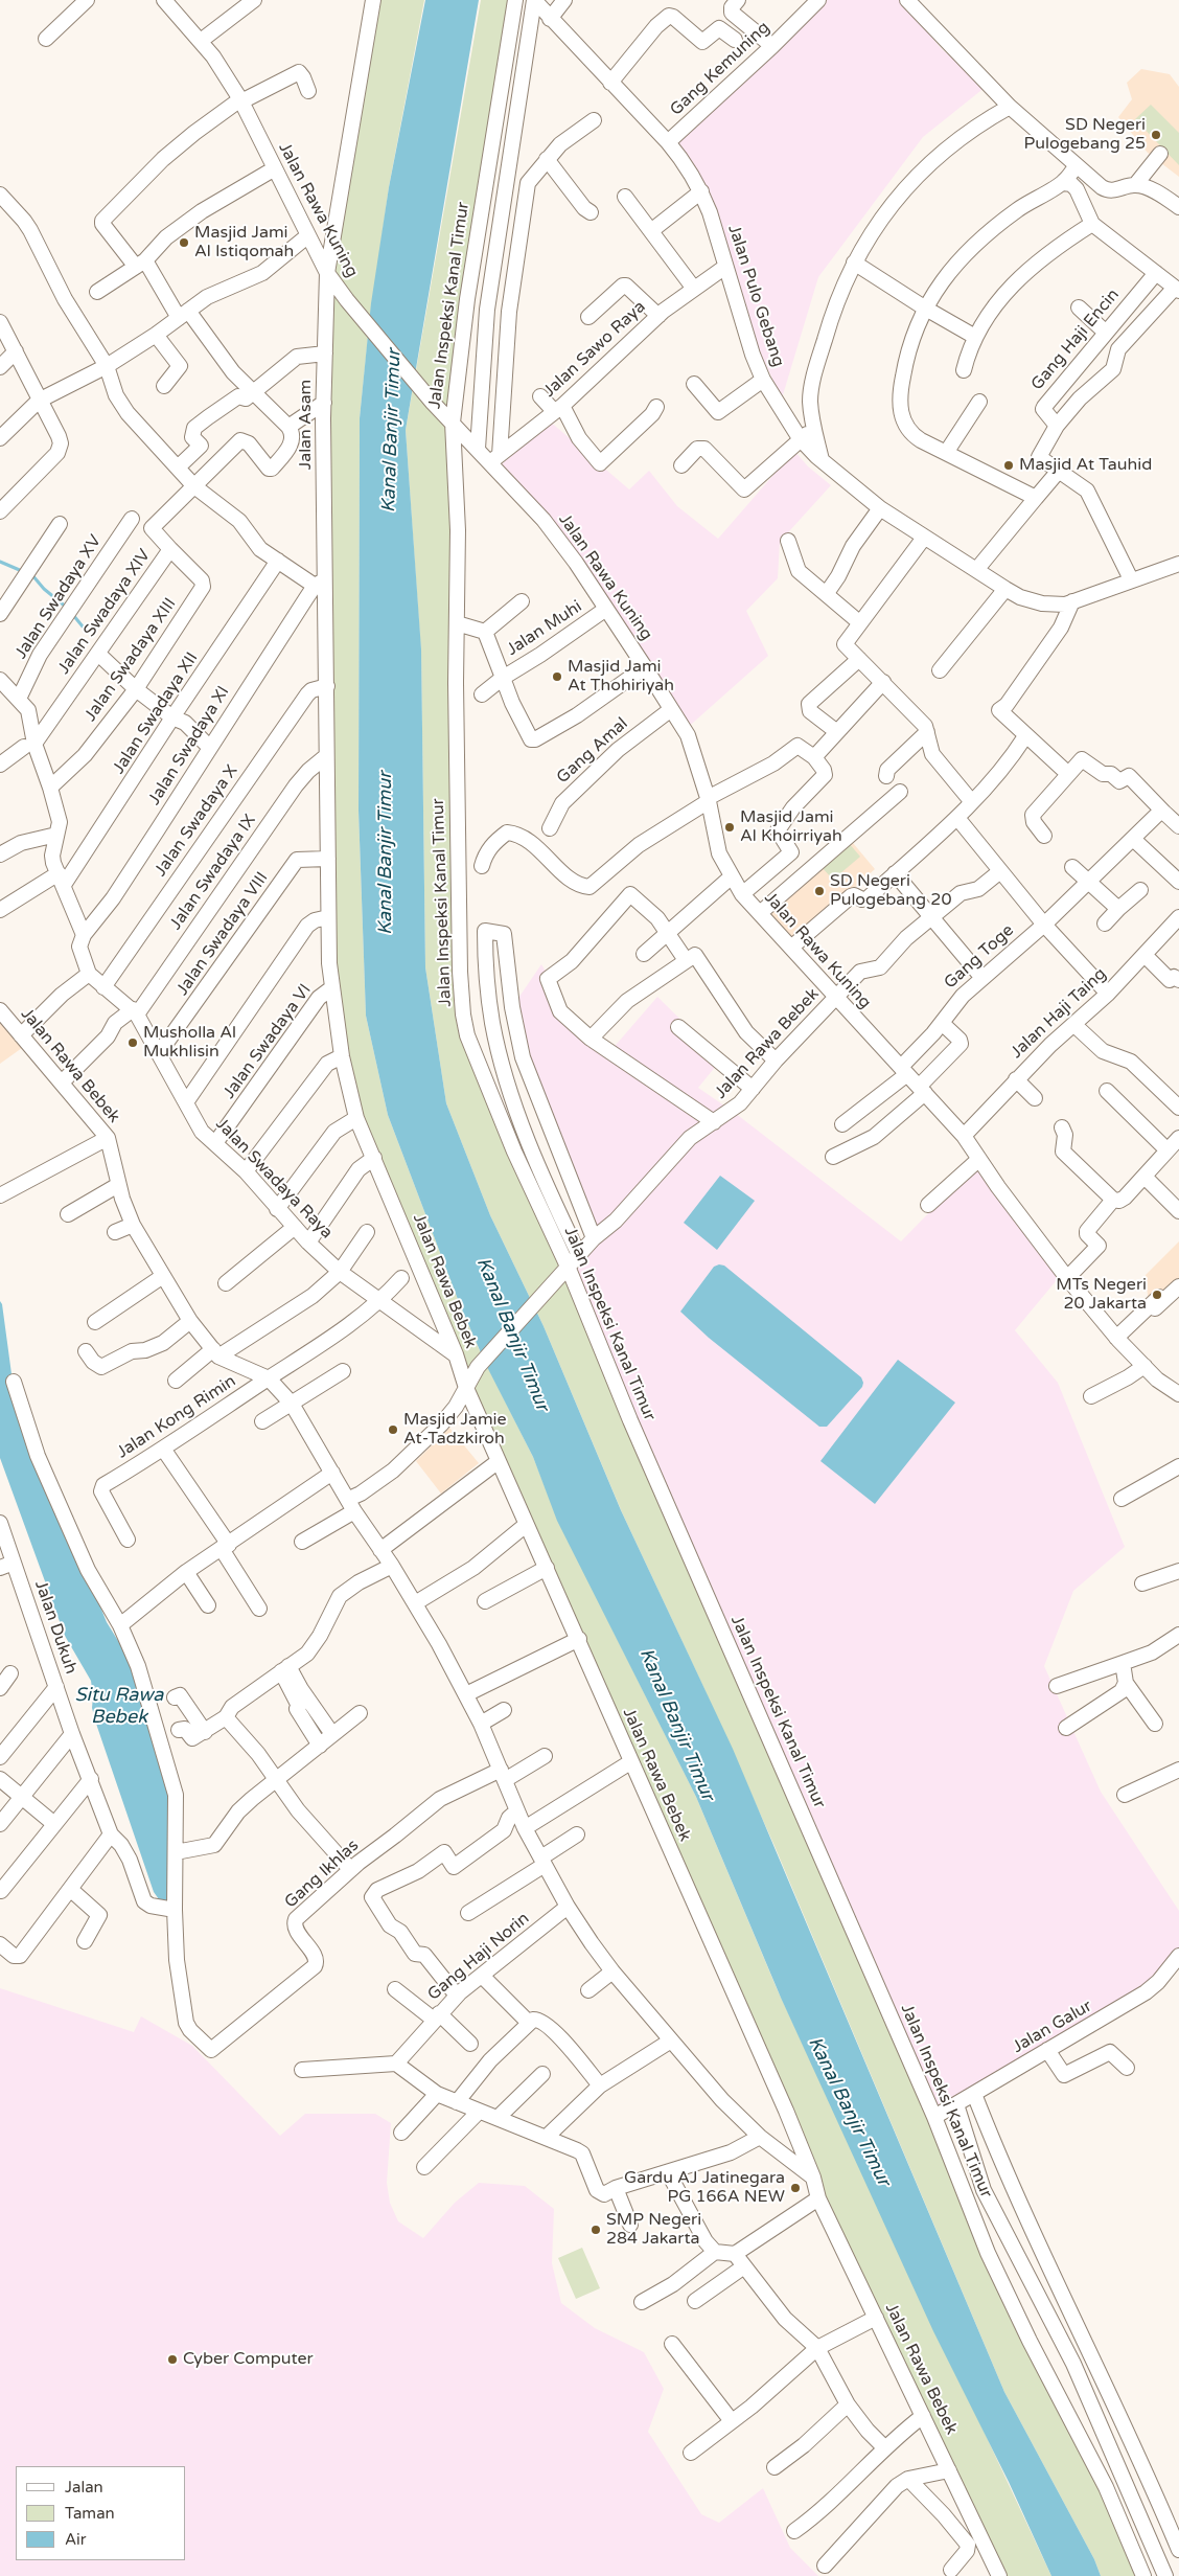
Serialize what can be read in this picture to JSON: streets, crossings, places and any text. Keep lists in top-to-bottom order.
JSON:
{
  "streets": {
    "street": [
      "Gang Kemuning",
      "Jalan Rawa Kuning",
      "Jalan Pulo Gebang",
      "Jalan Inspeksi Kanal Timur",
      "Gang Haji Encin",
      "Jalan Sawo Raya",
      "Jalan Asam",
      "Jalan Swadaya XV",
      "Jalan Swadaya XIV",
      "Jalan Muhi",
      "Jalan Swadaya XIII",
      "Jalan Swadaya XII",
      "Jalan Swadaya XI",
      "Gang Amal",
      "Jalan Swadaya X",
      "Jalan Swadaya IX",
      "Jalan Swadaya VIII",
      "Gang Toge",
      "Jalan Haji Taing",
      "Jalan Swadaya VI",
      "Jalan Rawa Bebek",
      "Jalan Swadaya Raya",
      "Jalan Kong Rimin",
      "Jalan Dukuh",
      "Gang Ikhlas",
      "Gang Haji Norin",
      "Jalan Galur"
    ]
  },
  "crossings": [
    ["Gang Kemuning", "Jalan Pulo Gebang"],
    ["Jalan Rawa Kuning", "Jalan Inspeksi Kanal Timur"],
    ["Jalan Rawa Kuning", "Jalan Sawo Raya"],
    ["Jalan Rawa Kuning", "Jalan Asam"],
    ["Jalan Rawa Kuning", "Jalan Muhi"],
    ["Jalan Rawa Kuning", "Gang Amal"],
    ["Jalan Rawa Kuning", "Gang Toge"],
    ["Jalan Rawa Kuning", "Jalan Haji Taing"],
    ["Jalan Rawa Kuning", "Jalan Rawa Bebek"],
    ["Jalan Pulo Gebang", "Jalan Sawo Raya"],
    ["Jalan Inspeksi Kanal Timur", "Jalan Rawa Bebek"],
    ["Jalan Inspeksi Kanal Timur", "Jalan Galur"],
    ["Jalan Asam", "Jalan Swadaya XI"],
    ["Jalan Asam", "Jalan Swadaya X"],
    ["Jalan Asam", "Jalan Swadaya IX"],
    ["Jalan Asam", "Jalan Swadaya VIII"],
    ["Jalan Asam", "Jalan Rawa Bebek"],
    ["Jalan Swadaya XV", "Jalan Swadaya Raya"],
    ["Jalan Swadaya XIV", "Jalan Swadaya XIII"],
    ["Jalan Swadaya XIV", "Jalan Swadaya Raya"],
    ["Jalan Swadaya XIII", "Jalan Swadaya Raya"],
    ["Jalan Swadaya XII", "Jalan Swadaya Raya"],
    ["Jalan Swadaya XI", "Jalan Swadaya Raya"],
    ["Jalan Swadaya X", "Jalan Swadaya Raya"],
    ["Jalan Swadaya IX", "Jalan Rawa Bebek"],
    ["Jalan Swadaya IX", "Jalan Swadaya Raya"],
    ["Jalan Swadaya VIII", "Jalan Rawa Bebek"],
    ["Jalan Swadaya VIII", "Jalan Swadaya Raya"],
    ["Jalan Swadaya VI", "Jalan Rawa Bebek"],
    ["Jalan Swadaya VI", "Jalan Swadaya Raya"],
    ["Jalan Rawa Bebek", "Jalan Swadaya Raya"],
    ["Jalan Rawa Bebek", "Jalan Kong Rimin"],
    ["Jalan Rawa Bebek", "Gang Ikhlas"],
    ["Jalan Rawa Bebek", "Gang Haji Norin"],
    ["Jalan Swadaya Raya", "Jalan Kong Rimin"],
    ["Jalan Dukuh", "Gang Ikhlas"]
  ],
  "water": ["Kanal Banjir Timur", "Situ Rawa Bebek"],
  "places": [
    "SD Negeri Pulogebang 25",
    "Masjid Jami Al Istiqomah",
    "Masjid At Tauhid",
    "Masjid Jami At Thohiriyah",
    "Masjid Jami Al Khoirriyah",
    "SD Negeri Pulogebang 20",
    "Musholla Al Mukhlisin",
    "MTs Negeri 20 Jakarta",
    "Masjid Jamie At-Tadzkiroh",
    "Gardu AJ Jatinegara PG 166A NEW",
    "SMP Negeri 284 Jakarta",
    "Cyber Computer"
  ],
  "legend": ["Jalan", "Taman", "Air"]
}
